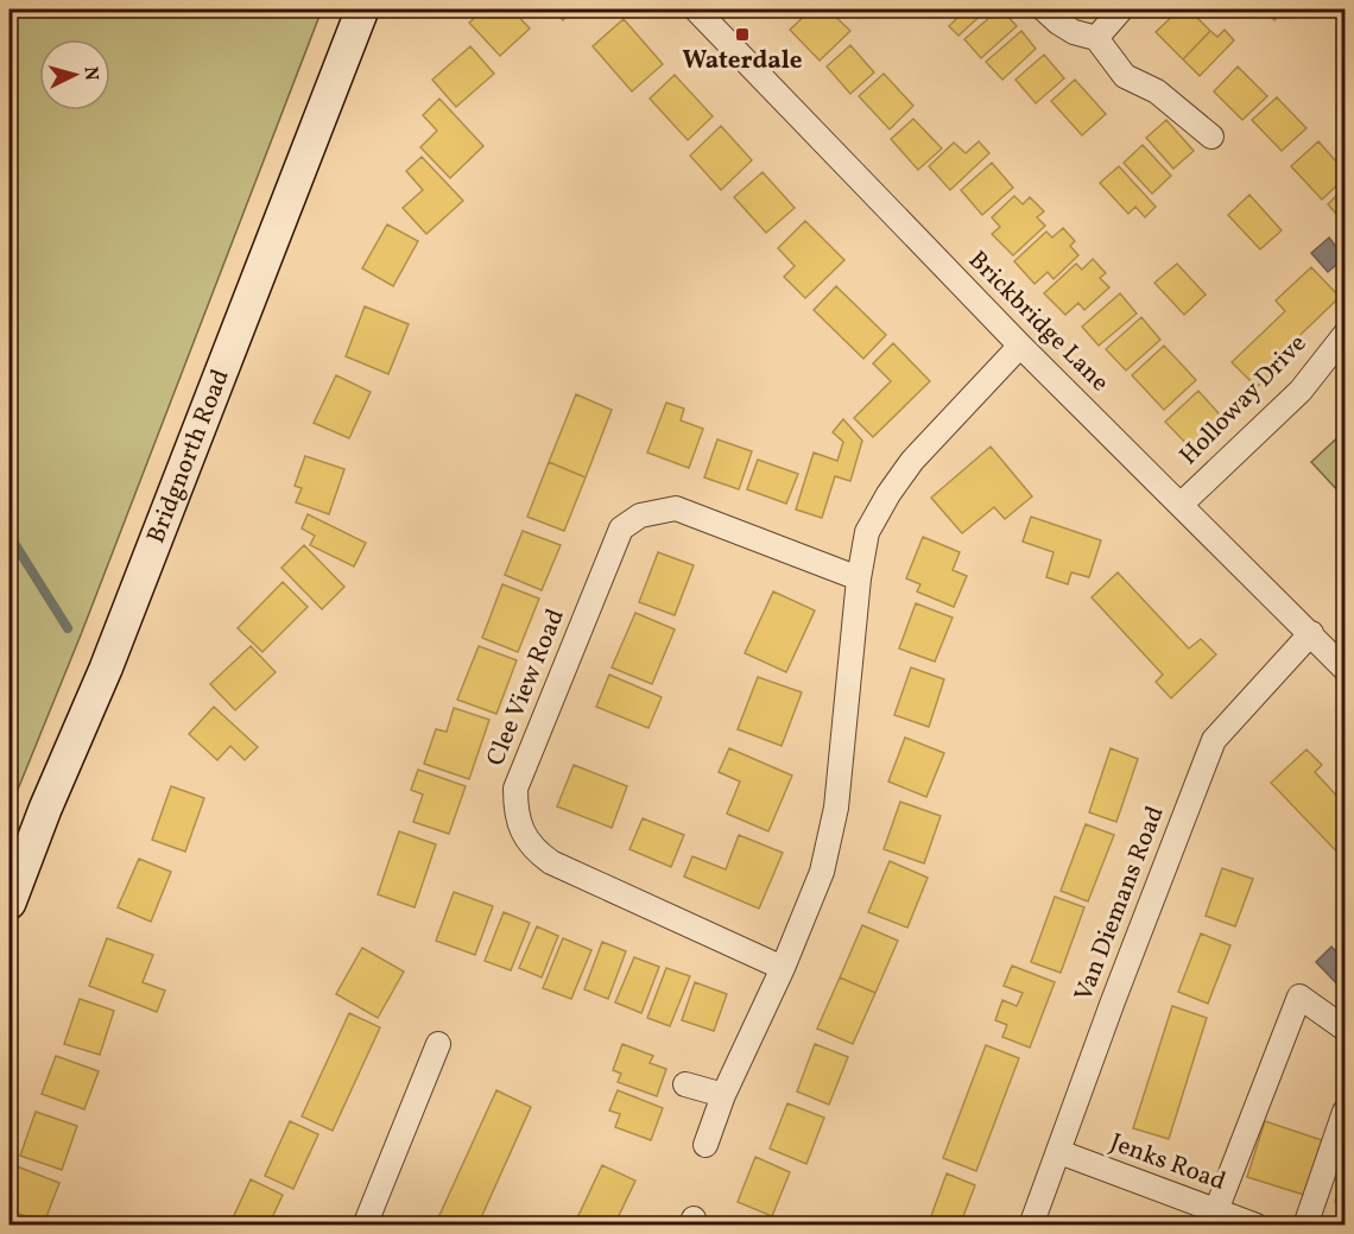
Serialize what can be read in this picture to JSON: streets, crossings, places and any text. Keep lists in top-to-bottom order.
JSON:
{
  "streets": {
    "main road": ["Bridgnorth Road"],
    "street": [
      "Brickbridge Lane",
      "Holloway Drive",
      "Clee View Road",
      "Van Diemans Road",
      "Jenks Road"
    ]
  },
  "crossings": [
    ["Brickbridge Lane", "Holloway Drive"],
    ["Brickbridge Lane", "Van Diemans Road"],
    ["Van Diemans Road", "Jenks Road"]
  ],
  "places": {
    "transit": ["Waterdale"]
  },
  "north": "right"
}
